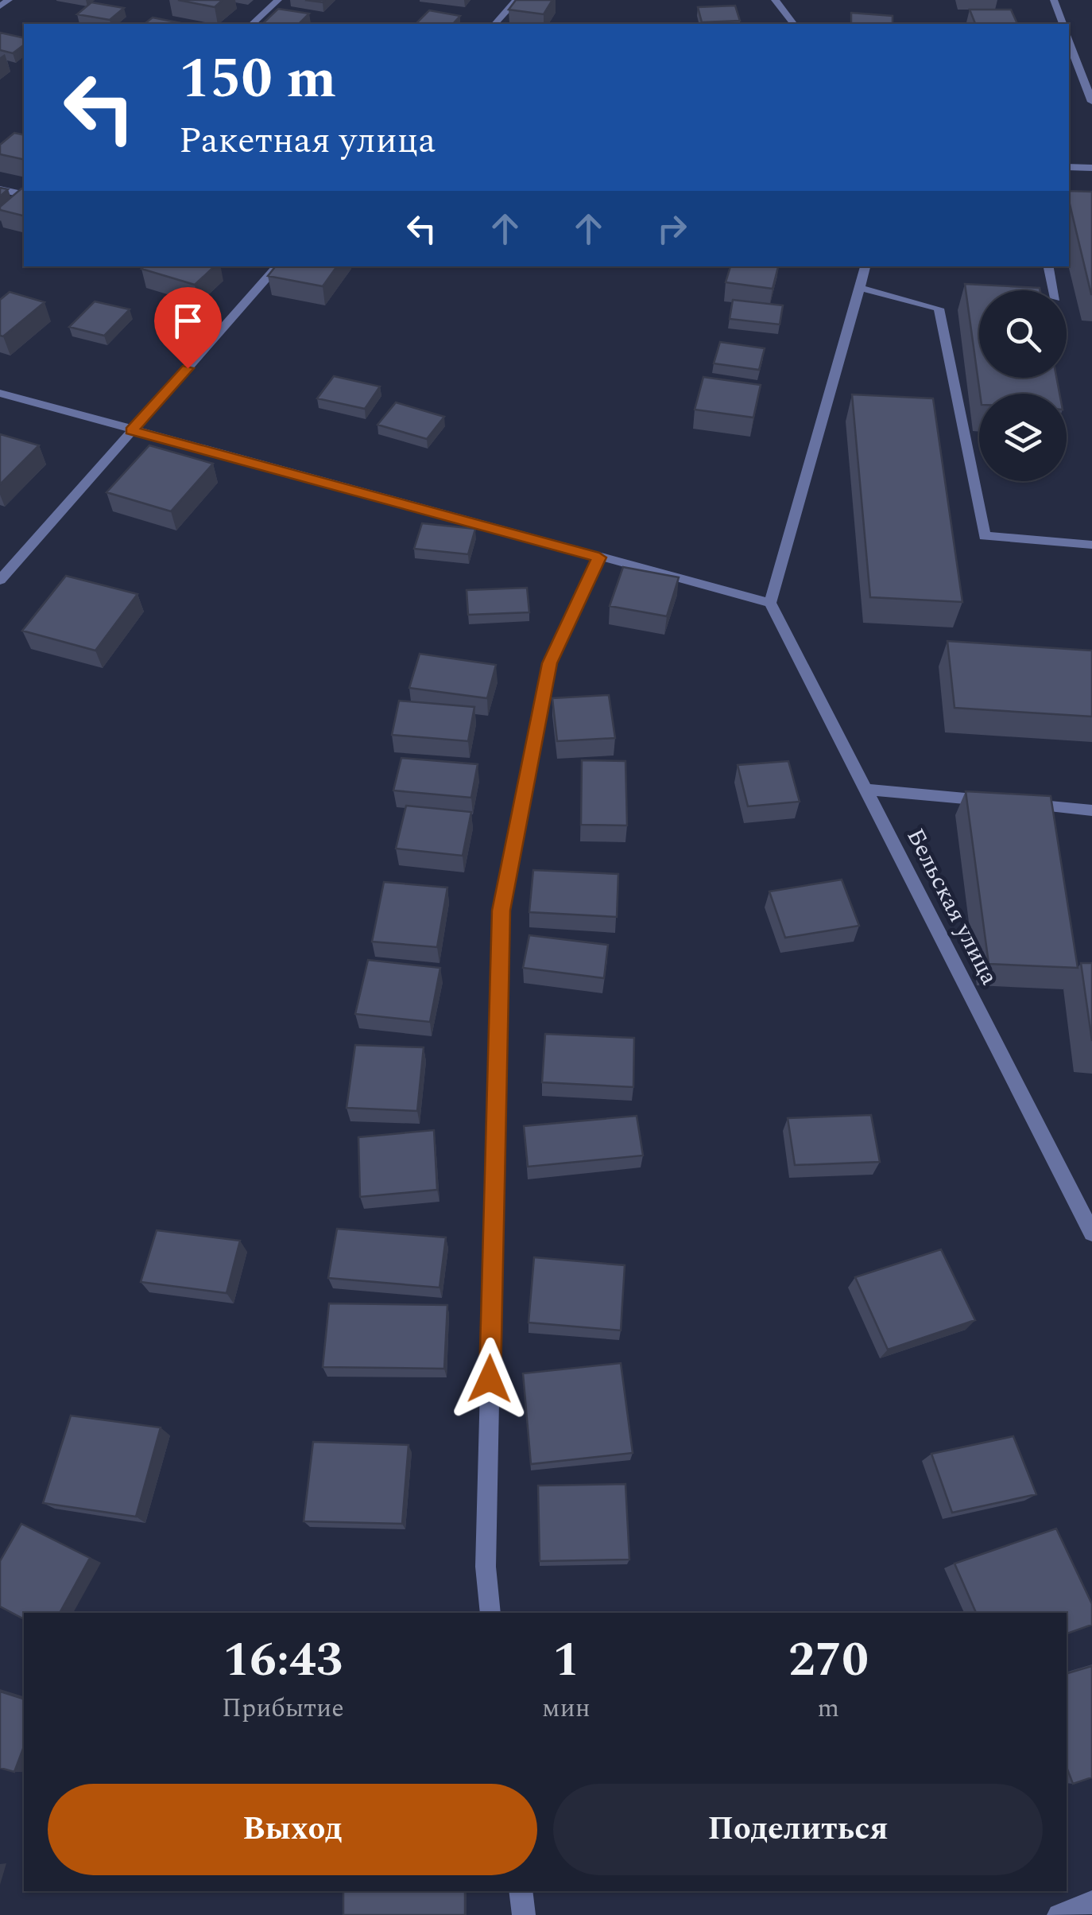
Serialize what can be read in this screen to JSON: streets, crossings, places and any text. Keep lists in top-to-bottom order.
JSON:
{
  "streets": {
    "street": ["Бельская улица"]
  },
  "page": {
    "turn": ["150 m", "Ракетная улица"],
    "eta": [
      "16:43",
      "Прибытие",
      "1",
      "мин",
      "270",
      "m"
    ],
    "buttons": ["Выход", "Поделиться"]
  }
}
